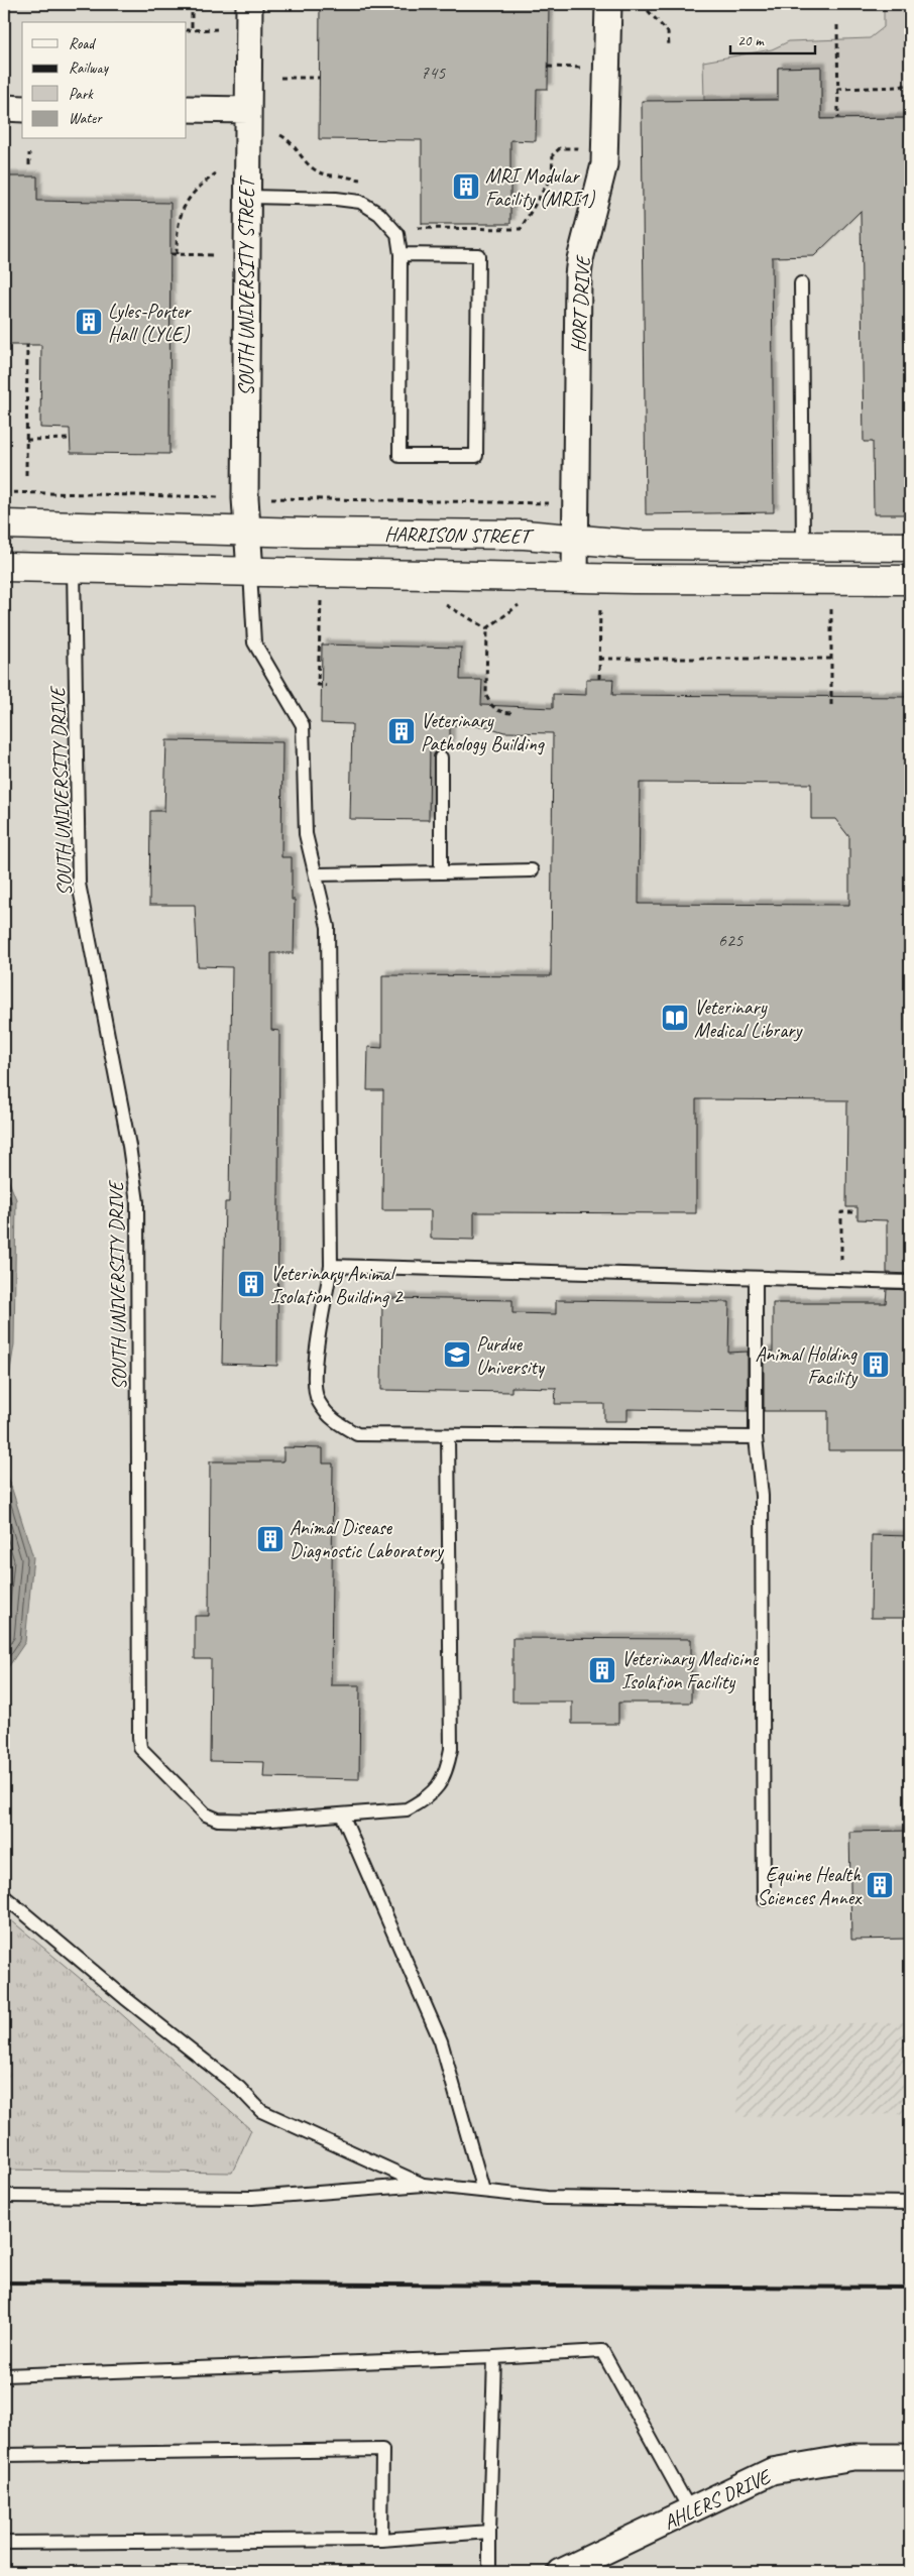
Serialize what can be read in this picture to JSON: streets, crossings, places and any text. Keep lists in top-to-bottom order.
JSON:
{
  "streets": {
    "main road": ["HARRISON STREET"],
    "street": ["SOUTH UNIVERSITY STREET", "HORT DRIVE", "AHLERS DRIVE"],
    "lane": ["SOUTH UNIVERSITY DRIVE"]
  },
  "crossings": [
    ["SOUTH UNIVERSITY STREET", "HARRISON STREET"],
    ["HORT DRIVE", "HARRISON STREET"],
    ["HARRISON STREET", "SOUTH UNIVERSITY DRIVE"]
  ],
  "places": {
    "building": [
      "MRI Modular Facility (MRI1)",
      "Lyles-Porter Hall (LYLE)",
      "Veterinary Pathology Building",
      "Veterinary Animal Isolation Building 2",
      "Animal Holding Facility",
      "Animal Disease Diagnostic Laboratory",
      "Veterinary Medicine Isolation Facility",
      "Equine Health Sciences Annex"
    ],
    "library": ["Veterinary Medical Library"],
    "school or university": ["Purdue University"]
  },
  "house_numbers": ["745", "625"],
  "legend": [
    "Road",
    "Railway",
    "Park",
    "Water"
  ],
  "scale_bar": "20 m"
}
